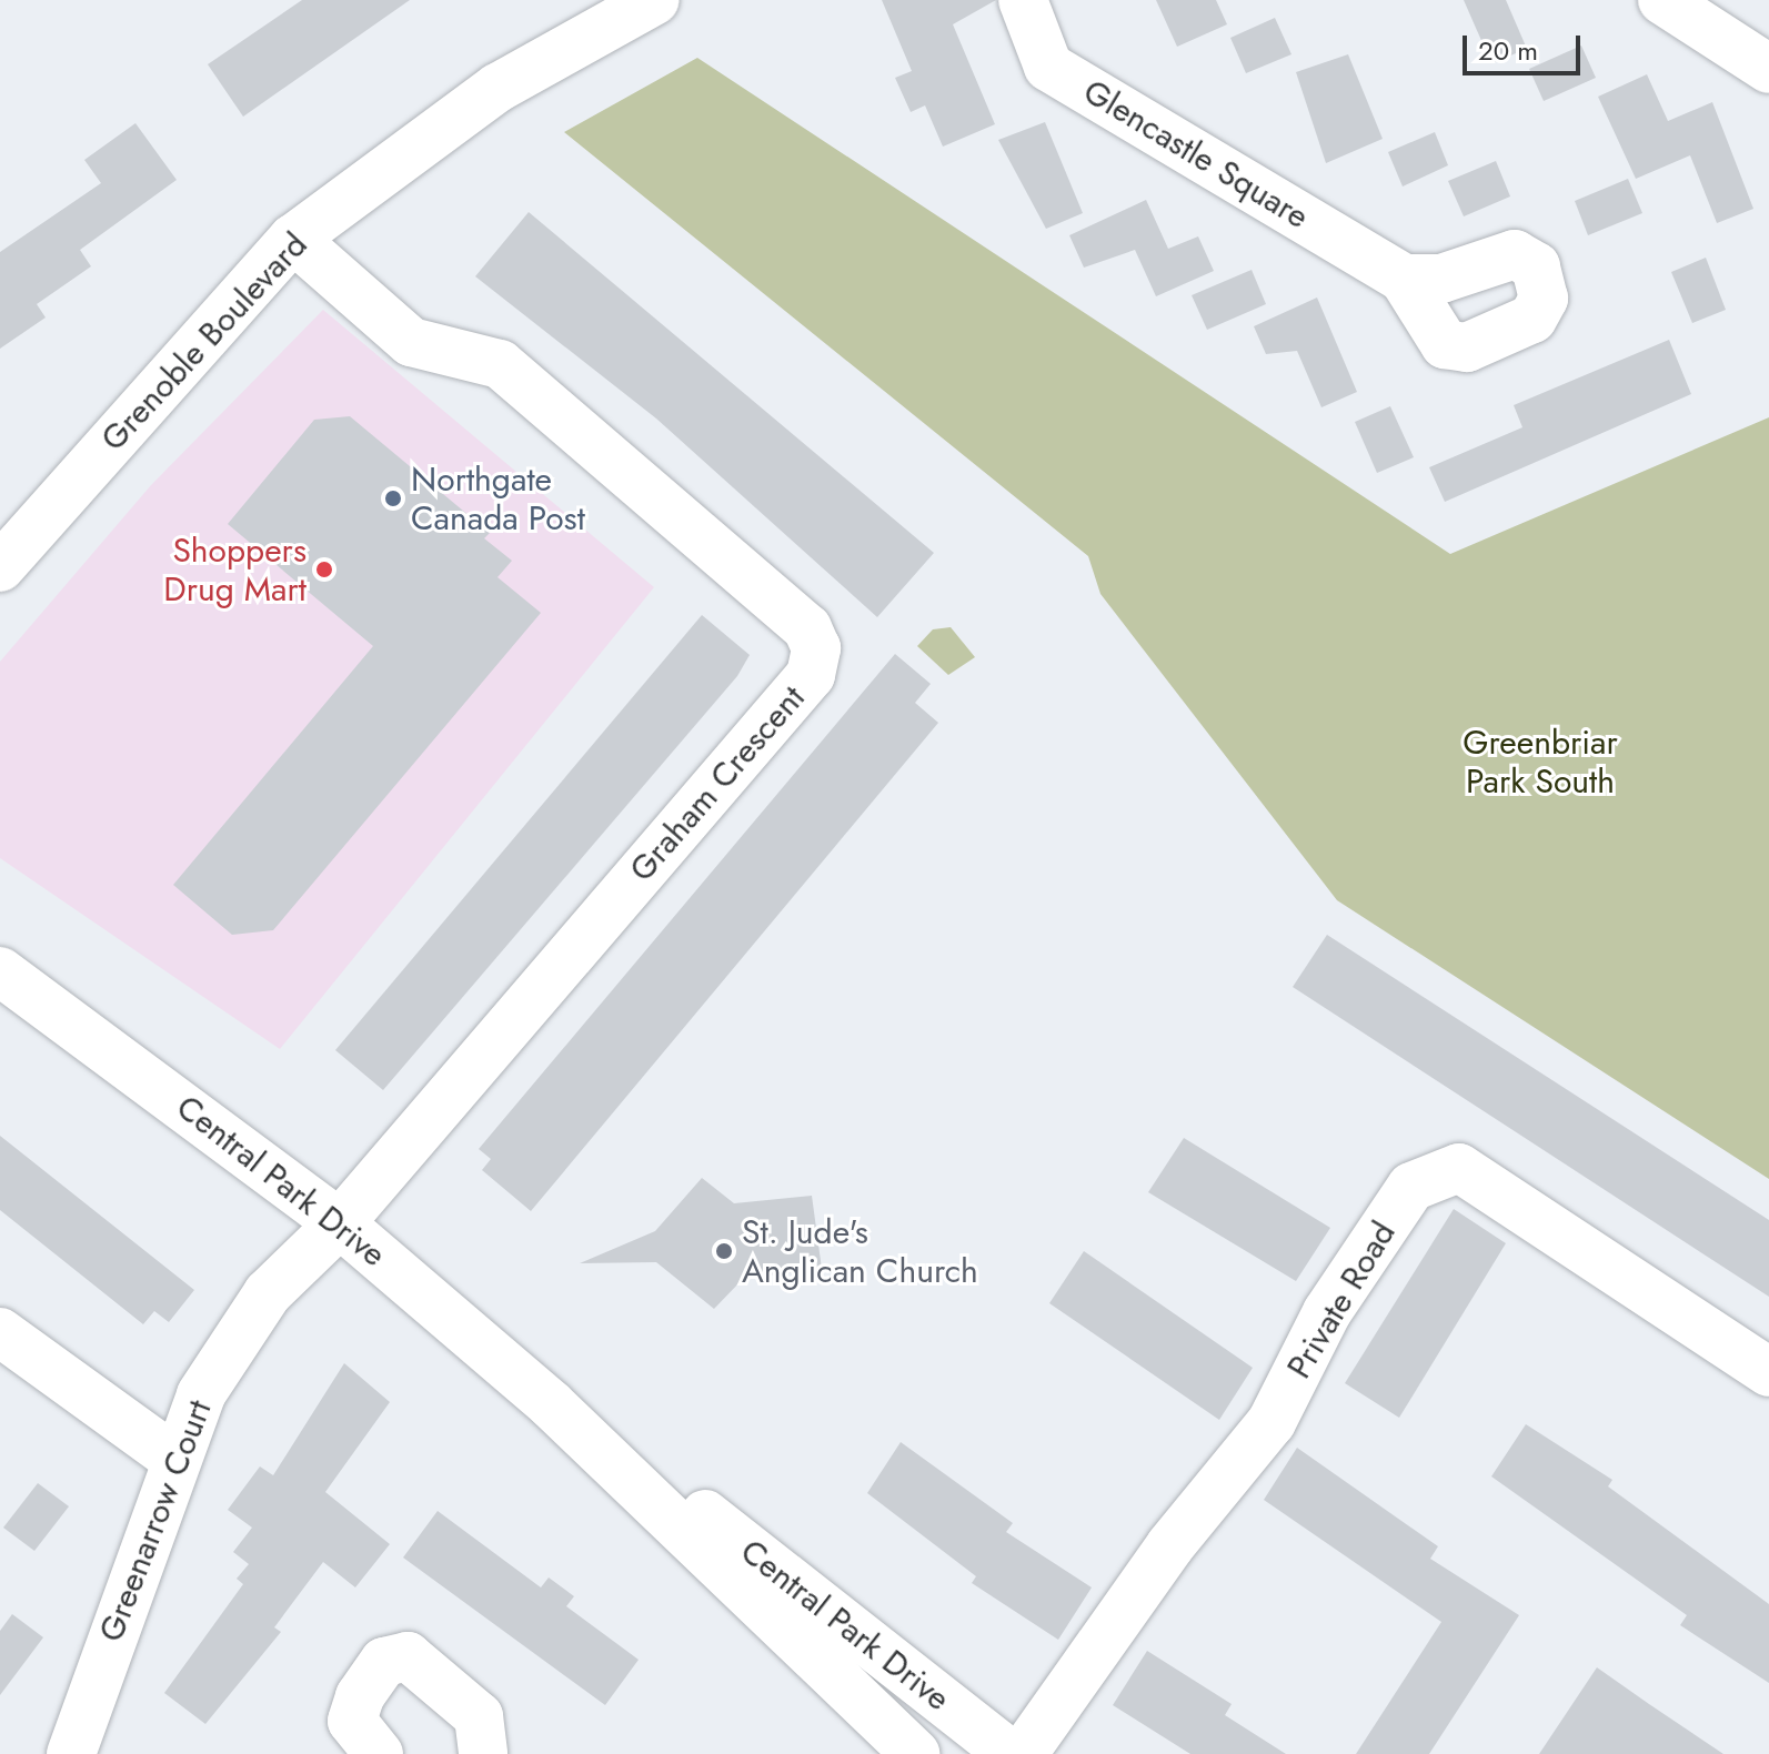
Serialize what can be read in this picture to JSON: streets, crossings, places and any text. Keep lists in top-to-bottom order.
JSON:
{
  "streets": {
    "street": [
      "Glencastle Square",
      "Grenoble Boulevard",
      "Graham Crescent",
      "Central Park Drive",
      "Private Road",
      "Greenarrow Court"
    ]
  },
  "crossings": [
    ["Grenoble Boulevard", "Graham Crescent"],
    ["Graham Crescent", "Central Park Drive"],
    ["Graham Crescent", "Greenarrow Court"],
    ["Central Park Drive", "Greenarrow Court"]
  ],
  "parks": ["Greenbriar Park South"],
  "places": ["Northgate Canada Post", "Shoppers Drug Mart", "St. Jude's Anglican Church"],
  "scale_bar": "20 m"
}
